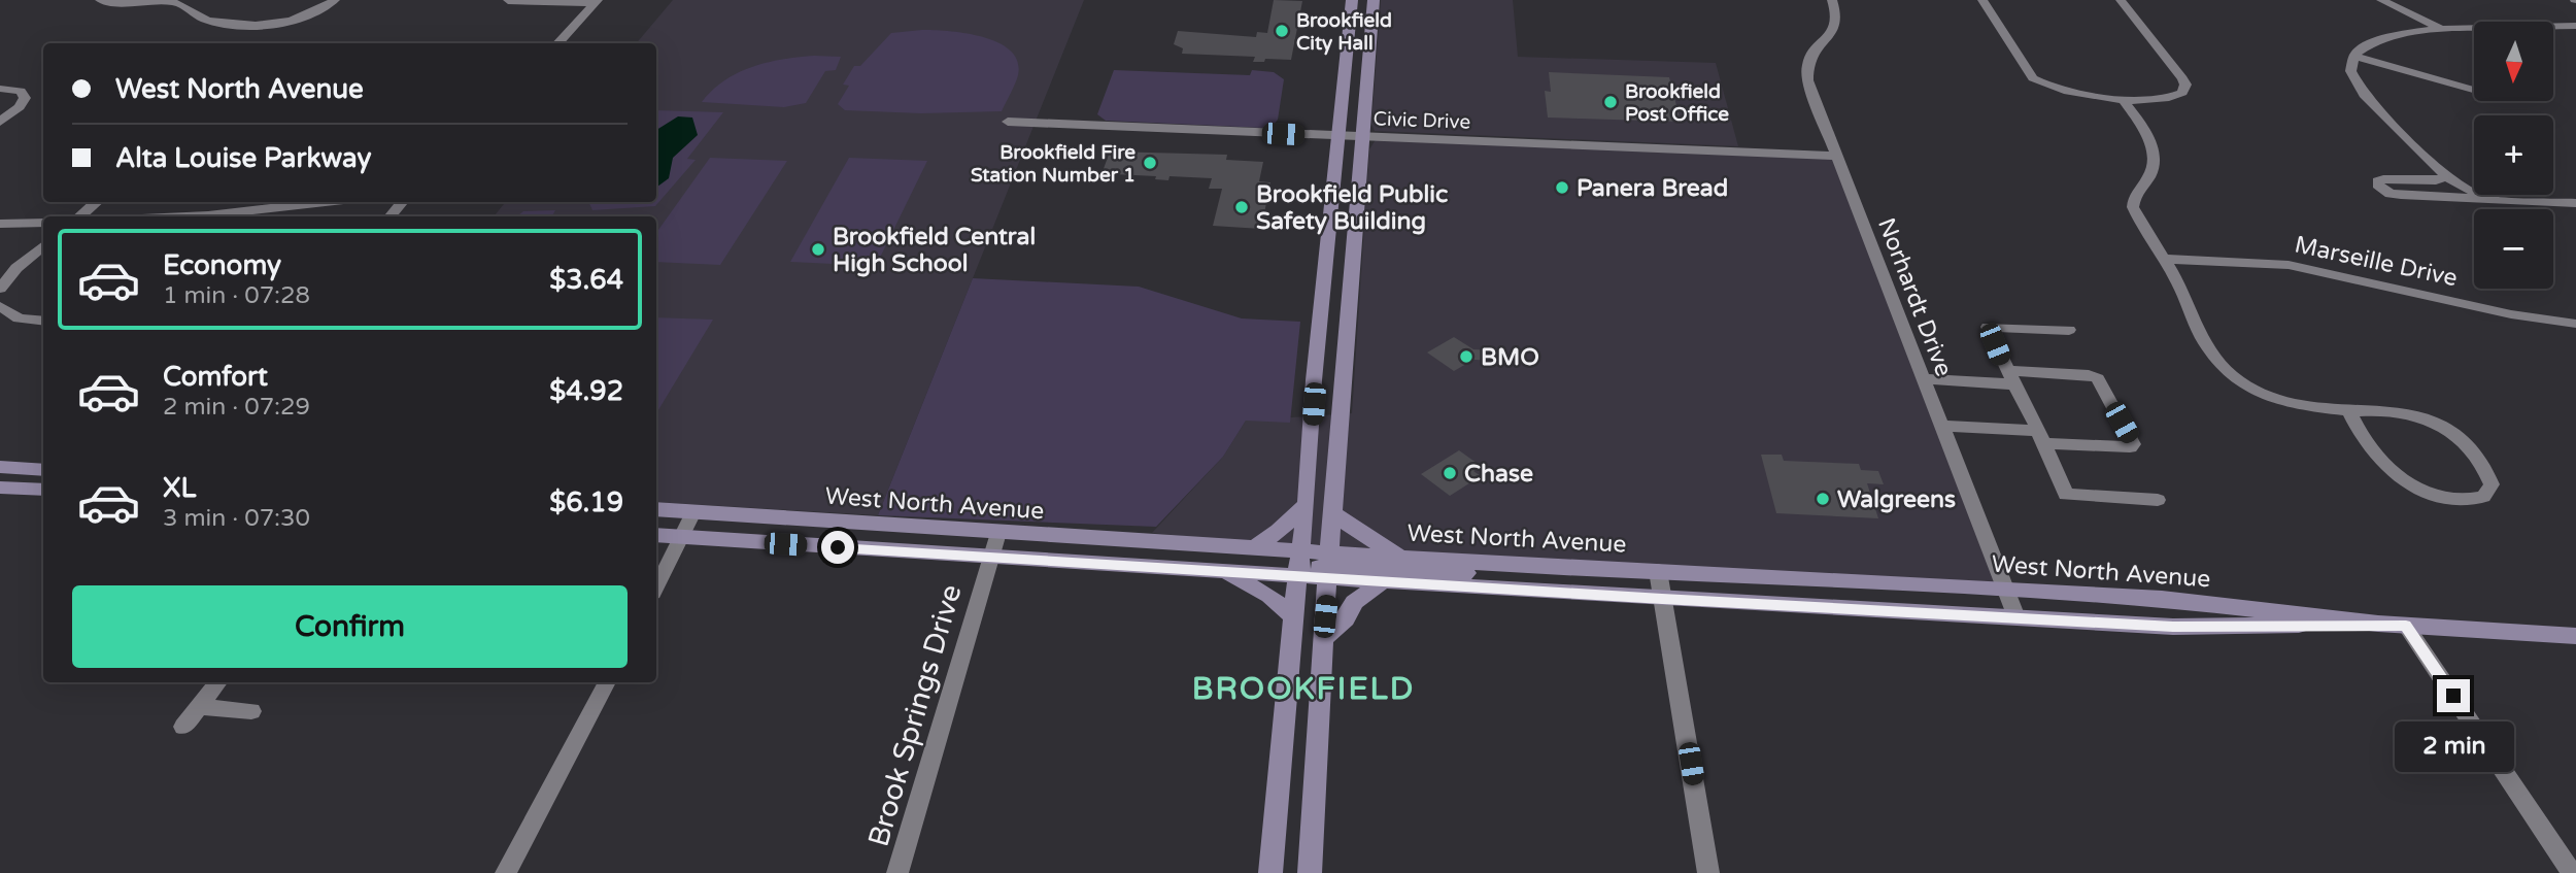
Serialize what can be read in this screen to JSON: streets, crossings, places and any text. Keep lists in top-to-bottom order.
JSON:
{
  "streets": {
    "main road": ["West North Avenue"],
    "street": [
      "Civic Drive",
      "Marseille Drive",
      "Norhardt Drive",
      "Brook Springs Drive"
    ]
  },
  "crossings": [
    ["Civic Drive", "Norhardt Drive"],
    ["Norhardt Drive", "West North Avenue"],
    ["West North Avenue", "Brook Springs Drive"]
  ],
  "districts": ["BROOKFIELD"],
  "places": [
    "Brookfield City Hall",
    "Brookfield Post Office",
    "Brookfield Fire Station Number 1",
    "Panera Bread",
    "Brookfield Public Safety Building",
    "Brookfield Central High School",
    "BMO",
    "Chase",
    "Walgreens"
  ],
  "north": "bottom",
  "page": {
    "map_buttons": ["+", "−"],
    "banner": ["West North Avenue", "Alta Louise Parkway"],
    "list": [
      {
        "name": "Economy",
        "note": "1 min · 07:28",
        "value": "$3.64"
      },
      {
        "name": "Comfort",
        "note": "2 min · 07:29",
        "value": "$4.92"
      },
      {
        "name": "XL",
        "note": "3 min · 07:30",
        "value": "$6.19"
      }
    ],
    "buttons": "Confirm",
    "bubble": "2 min"
  }
}
